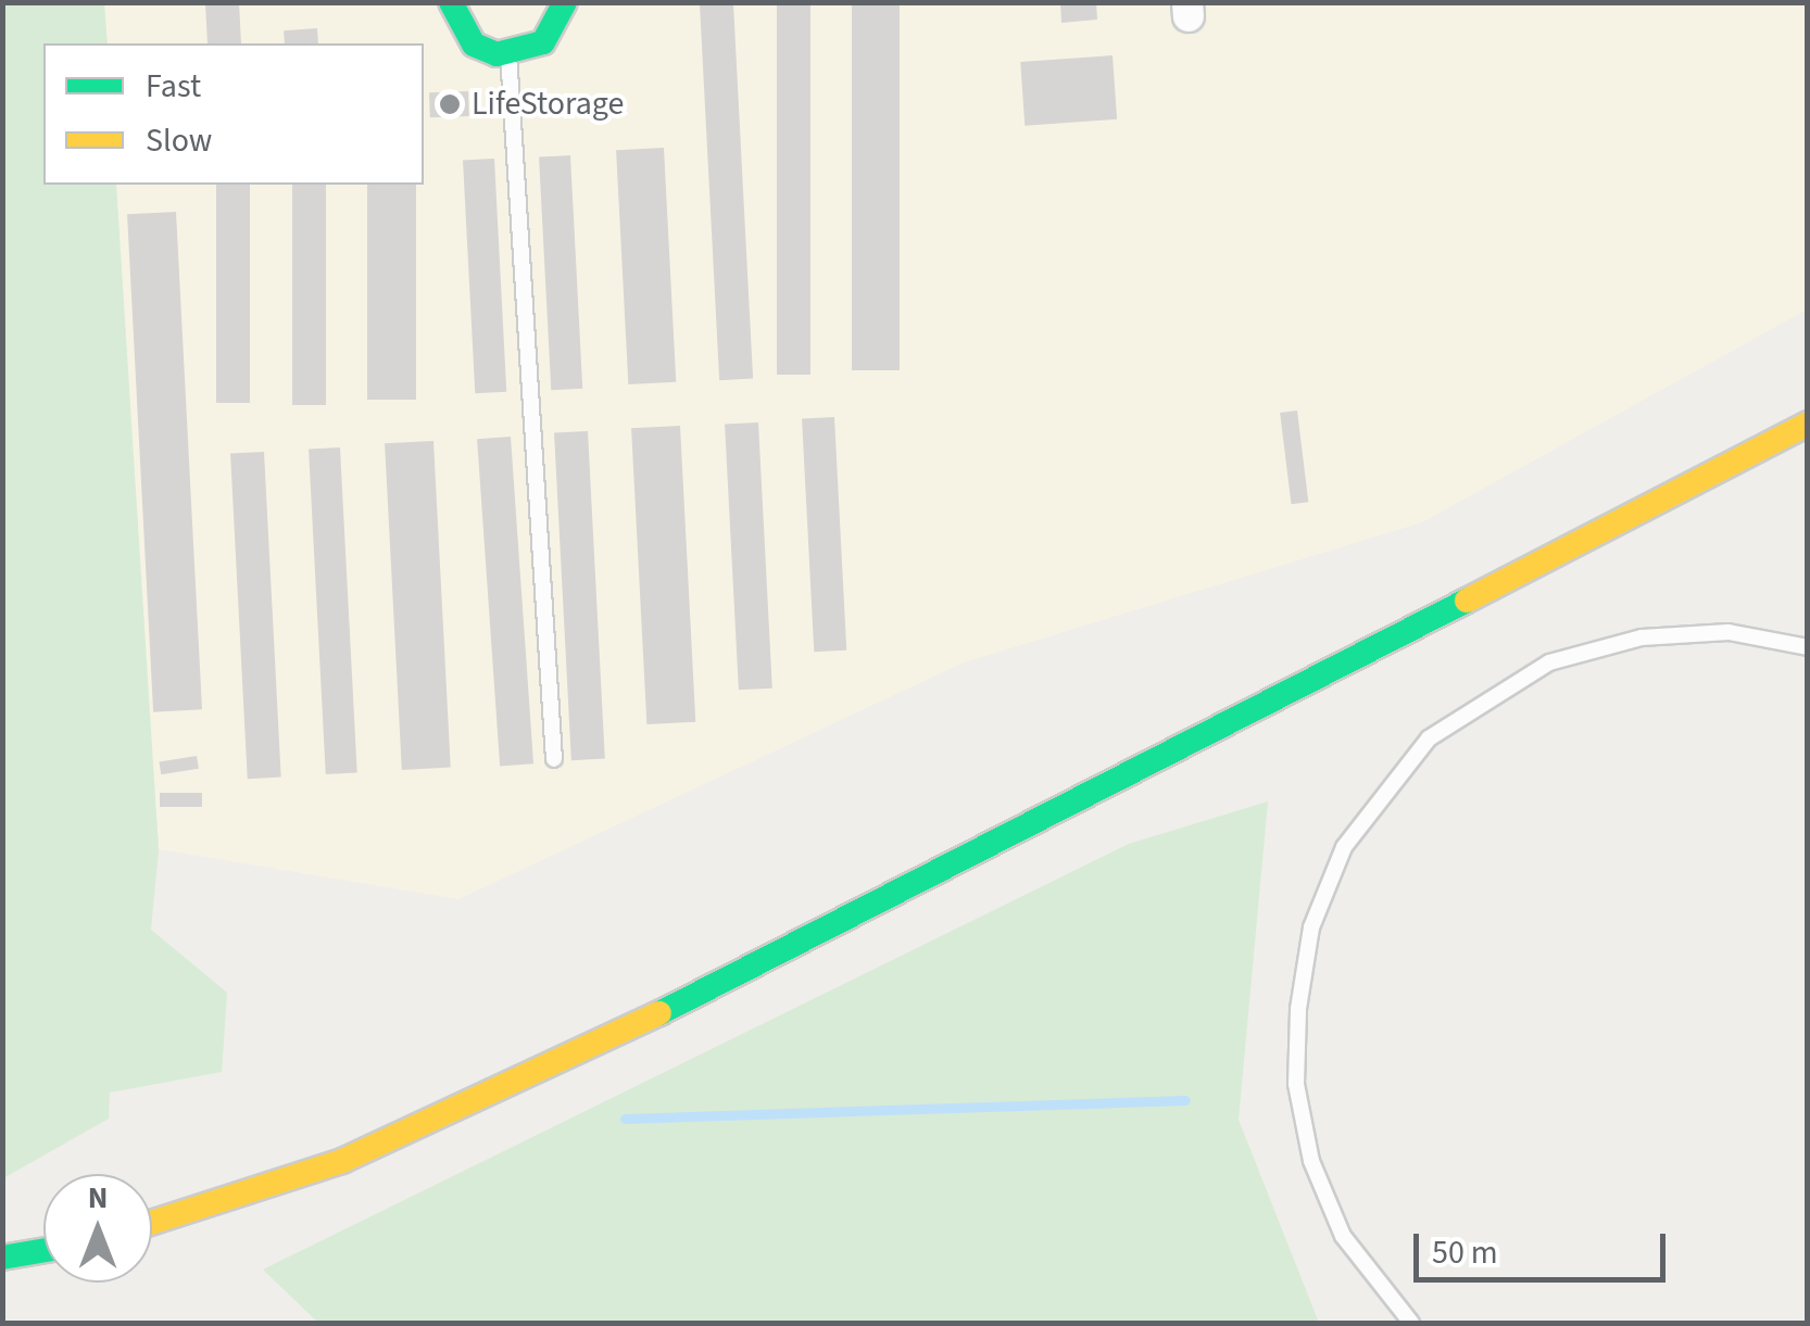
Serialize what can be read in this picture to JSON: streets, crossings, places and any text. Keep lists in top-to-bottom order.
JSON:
{
  "places": ["LifeStorage"],
  "legend": ["Fast", "Slow"],
  "scale_bar": "50 m",
  "north": "top"
}
